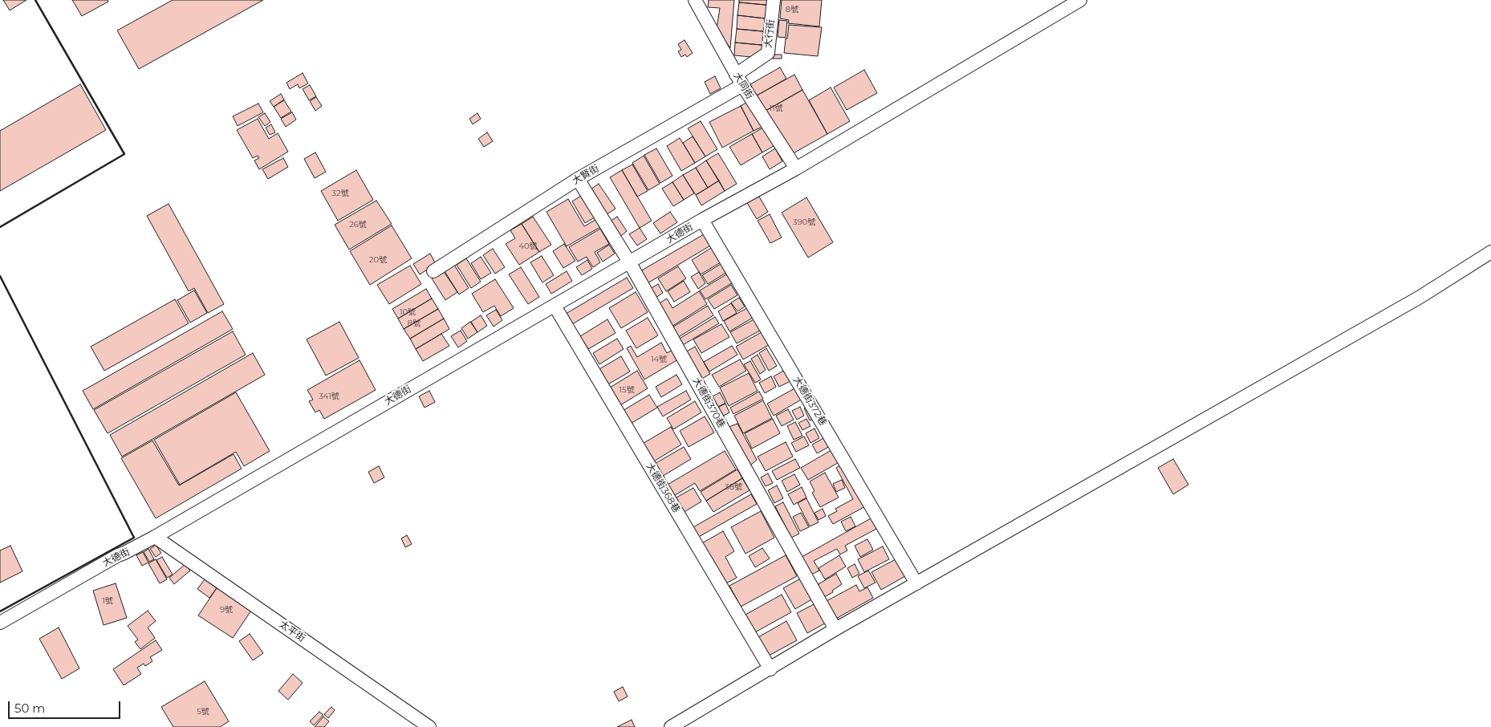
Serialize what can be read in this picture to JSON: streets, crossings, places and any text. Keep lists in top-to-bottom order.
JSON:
{
  "streets": {
    "street": [
      "大行街",
      "大同街",
      "大賢街",
      "大德街",
      "大德街372巷",
      "大德街370巷",
      "大德街368巷",
      "太平街"
    ]
  },
  "crossings": [
    ["大行街", "大同街"],
    ["大行街", "大賢街"],
    ["大同街", "大賢街"],
    ["大同街", "大德街"],
    ["大賢街", "大德街370巷"],
    ["大德街", "大德街372巷"],
    ["大德街", "大德街370巷"],
    ["大德街", "大德街368巷"],
    ["大德街", "太平街"]
  ],
  "house_numbers": [
    "8號",
    "11號",
    "32號",
    "390號",
    "26號",
    "40號",
    "20號",
    "10號",
    "8號",
    "14號",
    "15號",
    "341號",
    "38號",
    "1號",
    "9號",
    "5號"
  ],
  "scale_bar": "50 m"
}
